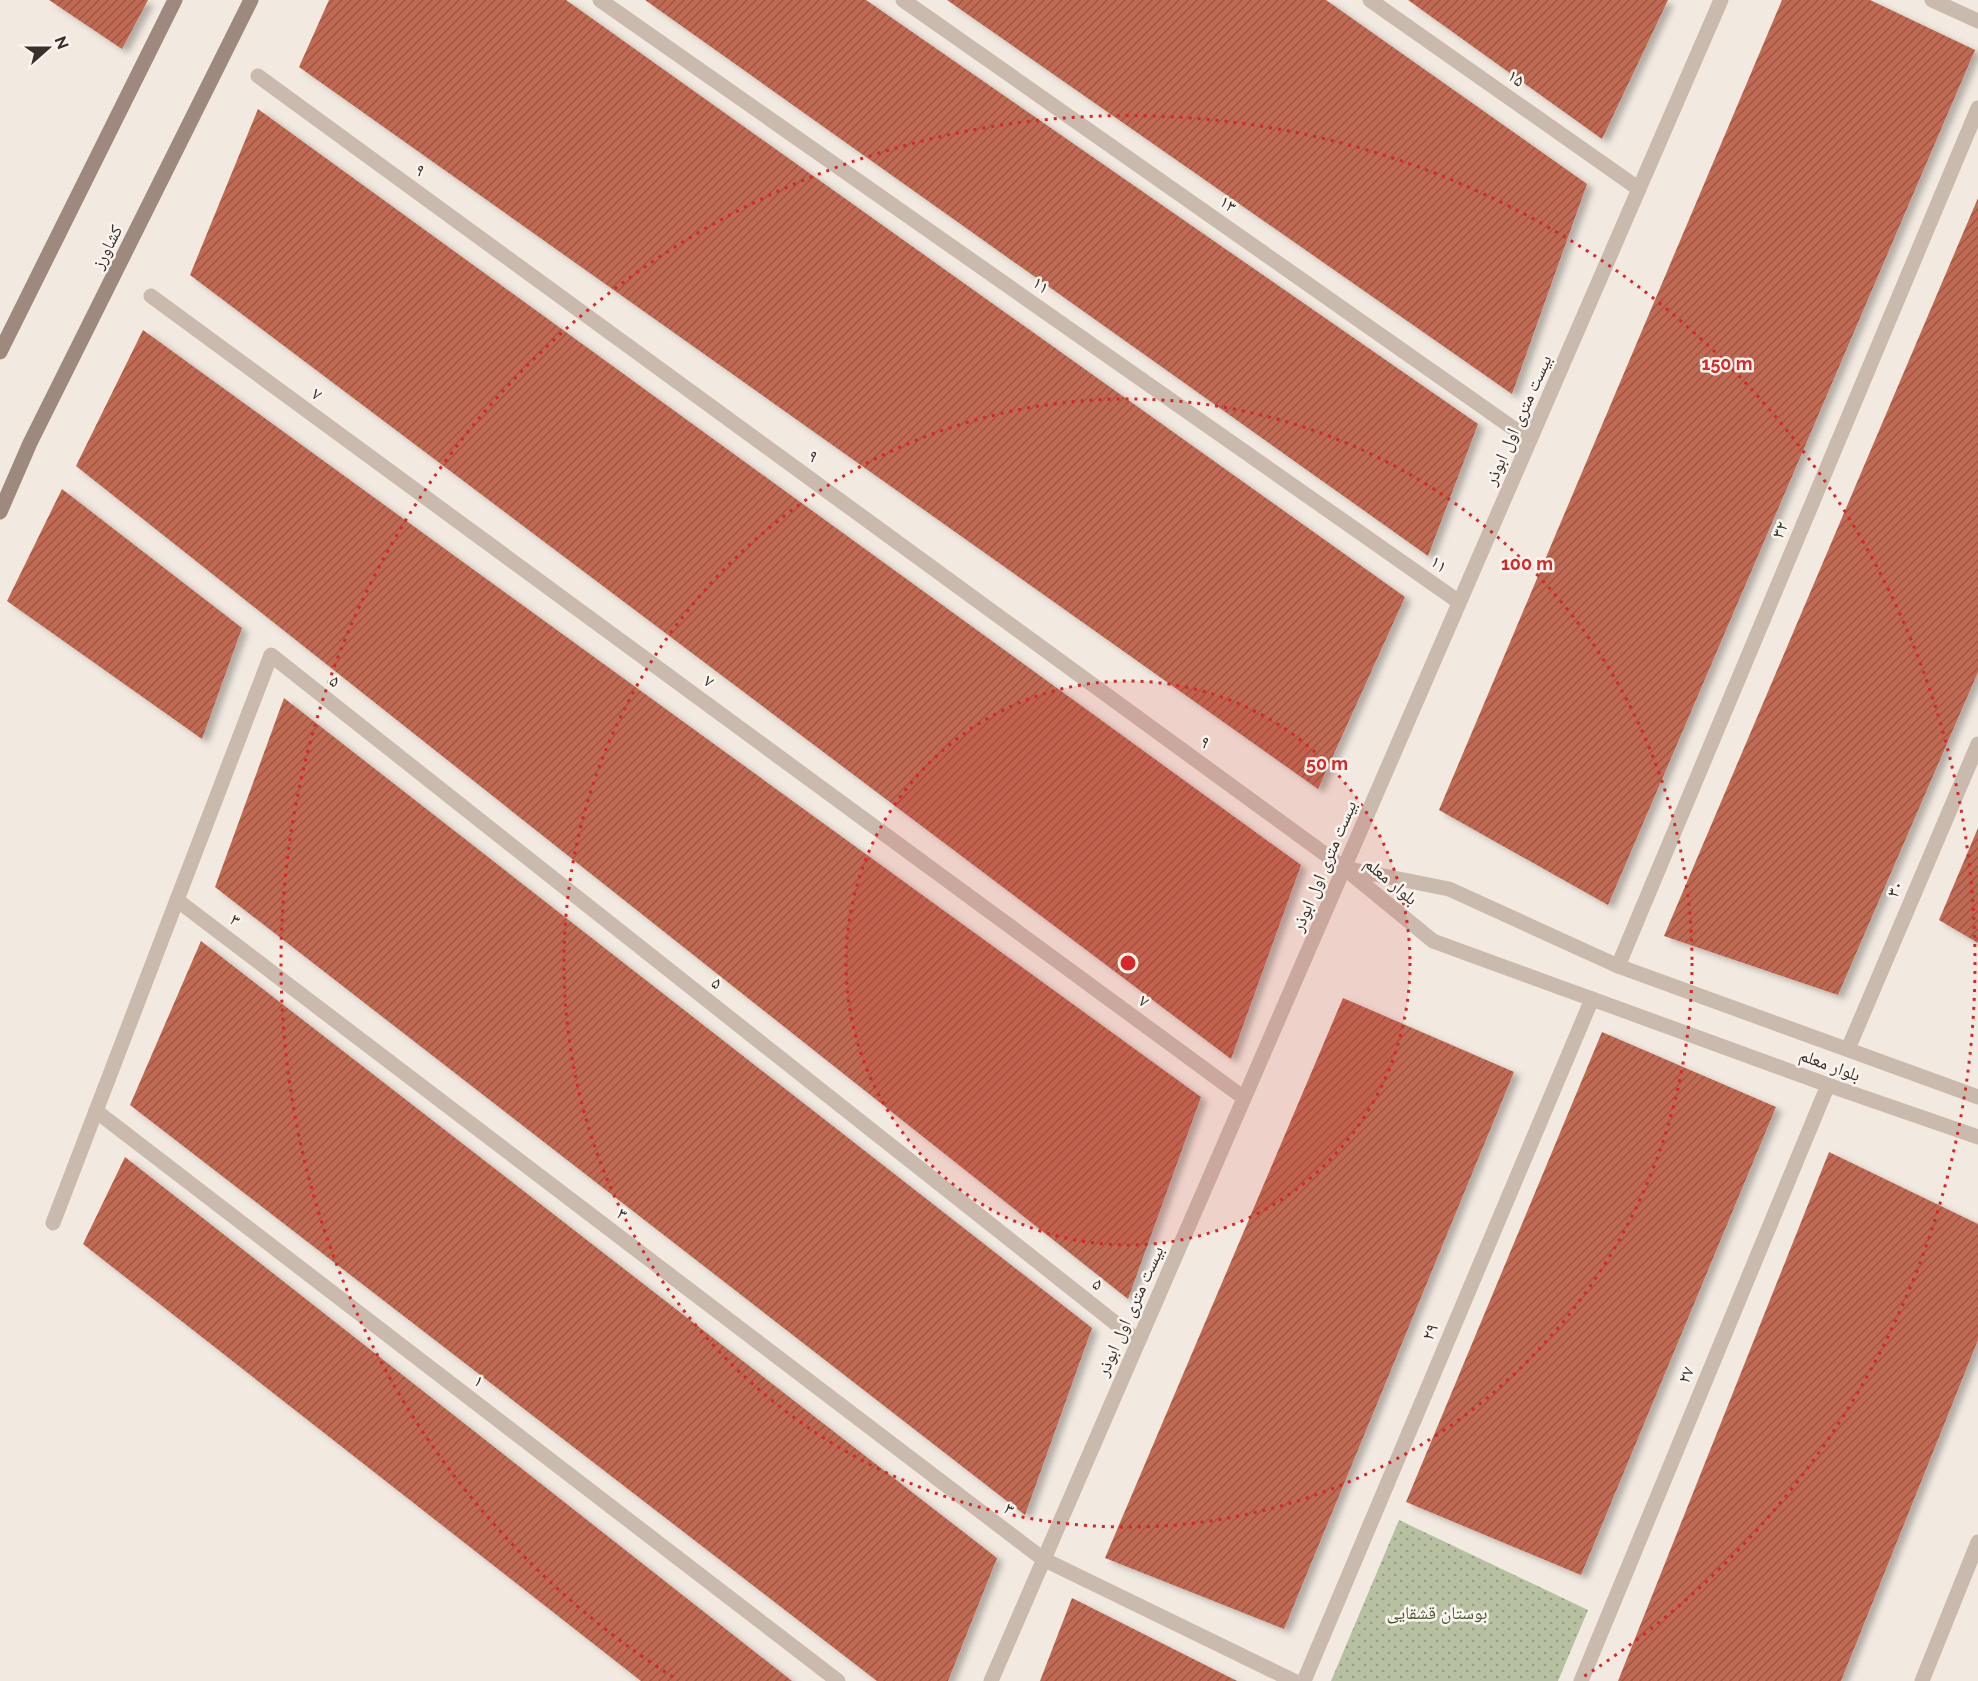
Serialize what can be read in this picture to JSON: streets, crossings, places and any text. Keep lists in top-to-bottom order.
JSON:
{
  "streets": {
    "main road": ["کشاورز"],
    "street": [
      "۱۵",
      "۹",
      "۱۳",
      "۱۱",
      "۷",
      "بیست متری اول ابوذر",
      "۳۲",
      "۵",
      "بلوار معلم",
      "۳۰",
      "۳",
      "۲۹",
      "۲۷",
      "۱"
    ]
  },
  "crossings": [
    ["۱۵", "بیست متری اول ابوذر"],
    ["۹", "بیست متری اول ابوذر"],
    ["۹", "بلوار معلم"],
    ["۱۳", "بیست متری اول ابوذر"],
    ["۱۱", "بیست متری اول ابوذر"],
    ["۷", "بیست متری اول ابوذر"],
    ["بیست متری اول ابوذر", "۵"],
    ["بیست متری اول ابوذر", "بلوار معلم"],
    ["بیست متری اول ابوذر", "۳"],
    ["۳۲", "بلوار معلم"],
    ["۵", "۳"],
    ["بلوار معلم", "۳۰"],
    ["بلوار معلم", "۲۹"],
    ["بلوار معلم", "۲۷"]
  ],
  "parks": ["بوستان قشقایی"],
  "north": "right",
  "rings": ["150 m", "100 m", "50 m"]
}
